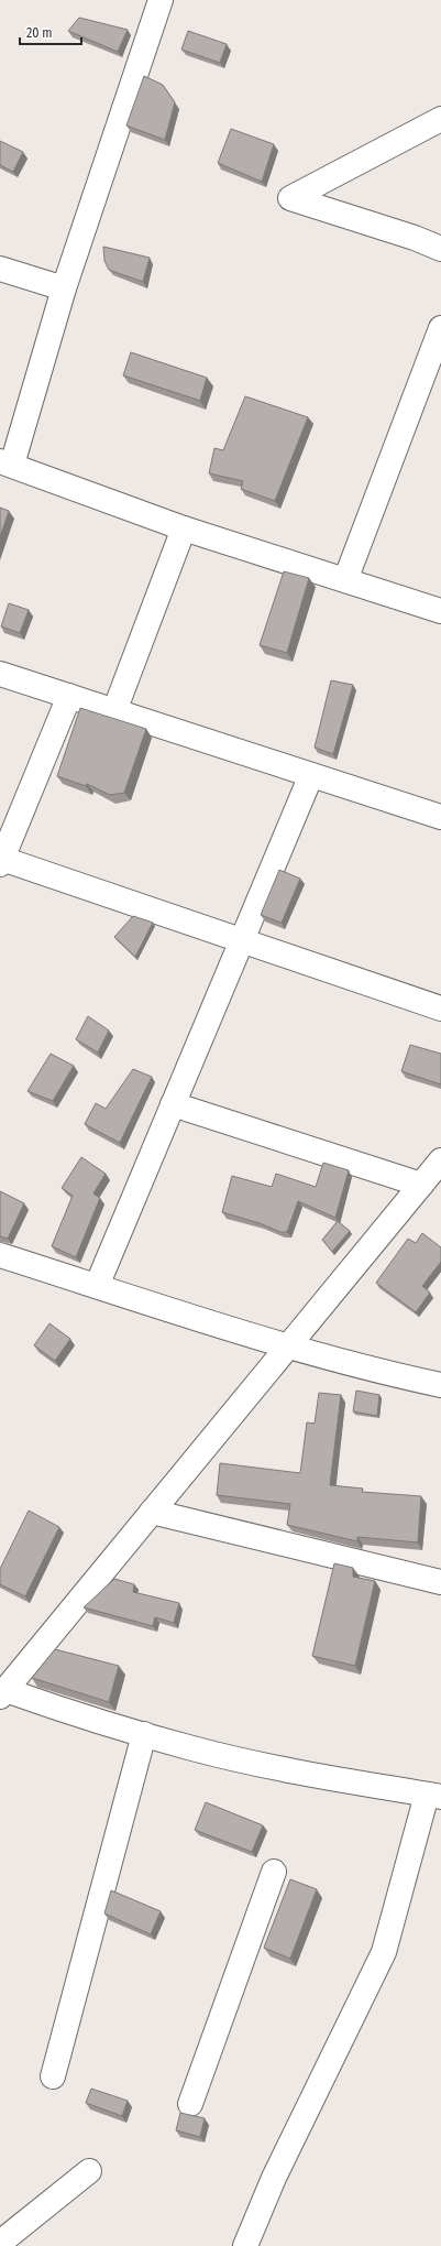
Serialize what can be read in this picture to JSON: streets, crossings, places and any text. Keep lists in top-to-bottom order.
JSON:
{
  "scale_bar": "20 m"
}
